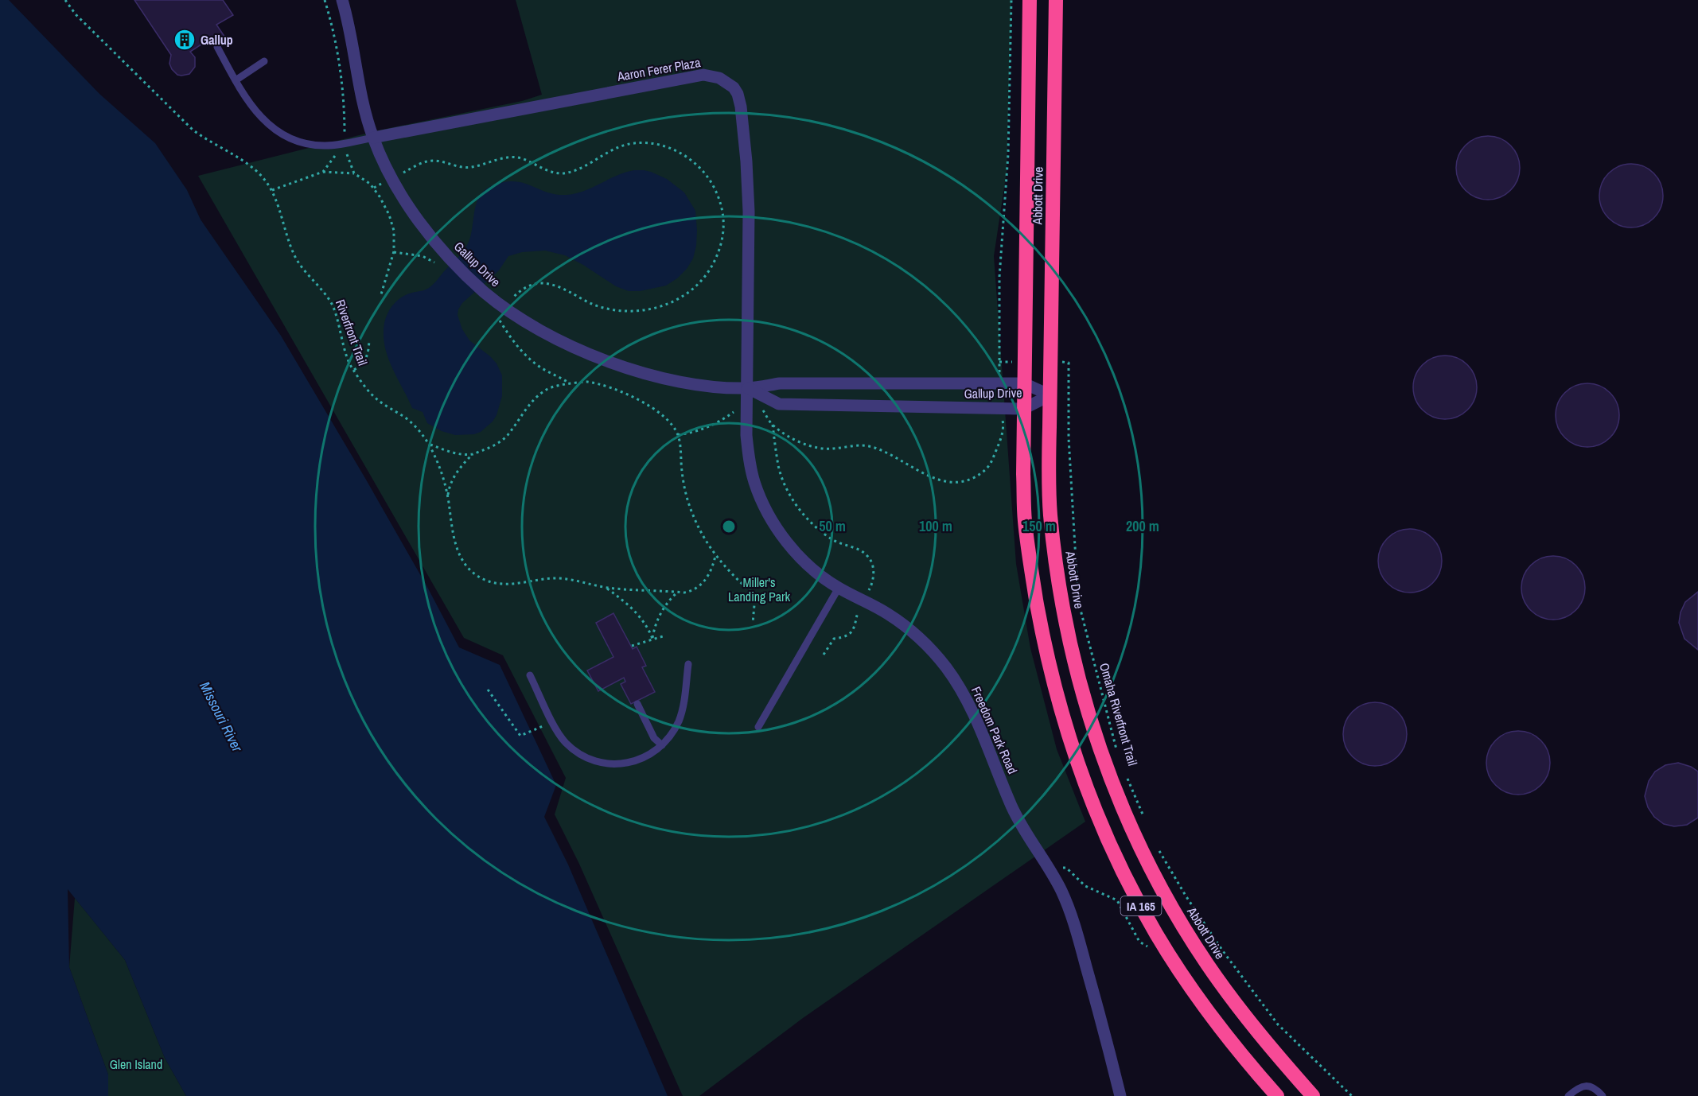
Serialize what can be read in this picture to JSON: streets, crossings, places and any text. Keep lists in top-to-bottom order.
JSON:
{
  "streets": {
    "highway": ["Abbott Drive", "IA 165"],
    "street": ["Aaron Ferer Plaza", "Gallup Drive", "Freedom Park Road"],
    "path": ["Riverfront Trail", "Omaha Riverfront Trail"]
  },
  "crossings": [
    ["Aaron Ferer Plaza", "Gallup Drive"],
    ["Aaron Ferer Plaza", "Freedom Park Road"],
    ["Abbott Drive", "Gallup Drive"],
    ["Abbott Drive", "Omaha Riverfront Trail"],
    ["Gallup Drive", "Freedom Park Road"]
  ],
  "water": ["Missouri River"],
  "parks": ["Miller's Landing Park", "Glen Island"],
  "places": {
    "building": ["Gallup"]
  },
  "rings": [
    "50 m",
    "100 m",
    "150 m",
    "200 m"
  ]
}
